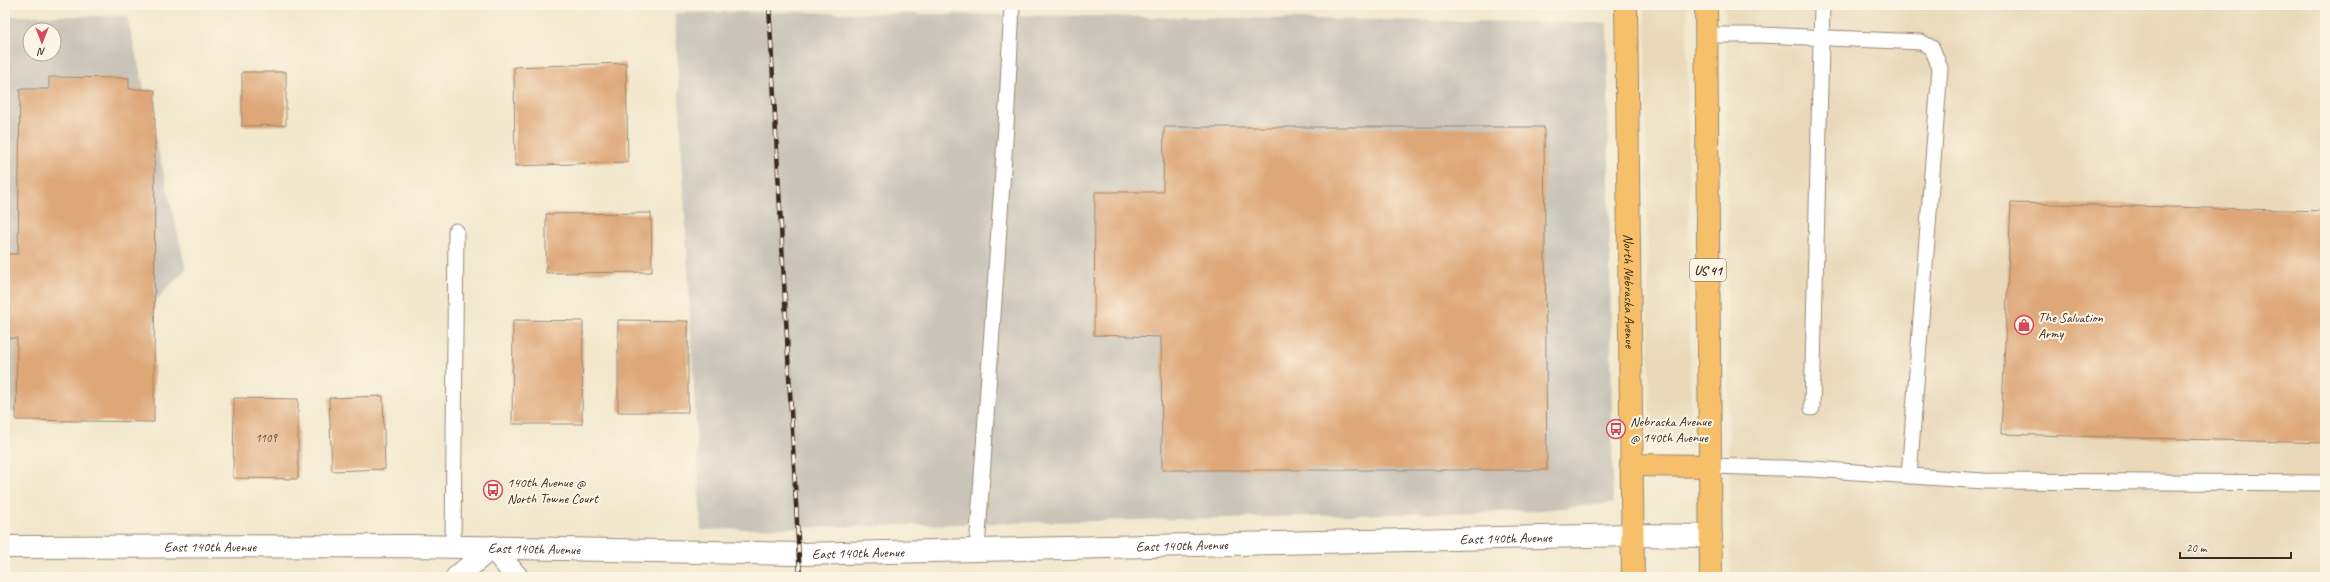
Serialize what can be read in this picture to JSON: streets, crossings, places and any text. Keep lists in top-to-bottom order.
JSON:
{
  "streets": {
    "main road": ["US 41", "North Nebraska Avenue"],
    "street": ["East 140th Avenue"]
  },
  "crossings": [
    ["US 41", "East 140th Avenue"],
    ["North Nebraska Avenue", "East 140th Avenue"]
  ],
  "places": {
    "shop": ["The Salvation Army"],
    "bus stop": ["Nebraska Avenue @ 140th Avenue", "140th Avenue @ North Towne Court"]
  },
  "house_numbers": ["1109"],
  "scale_bar": "20 m",
  "north": "bottom"
}
